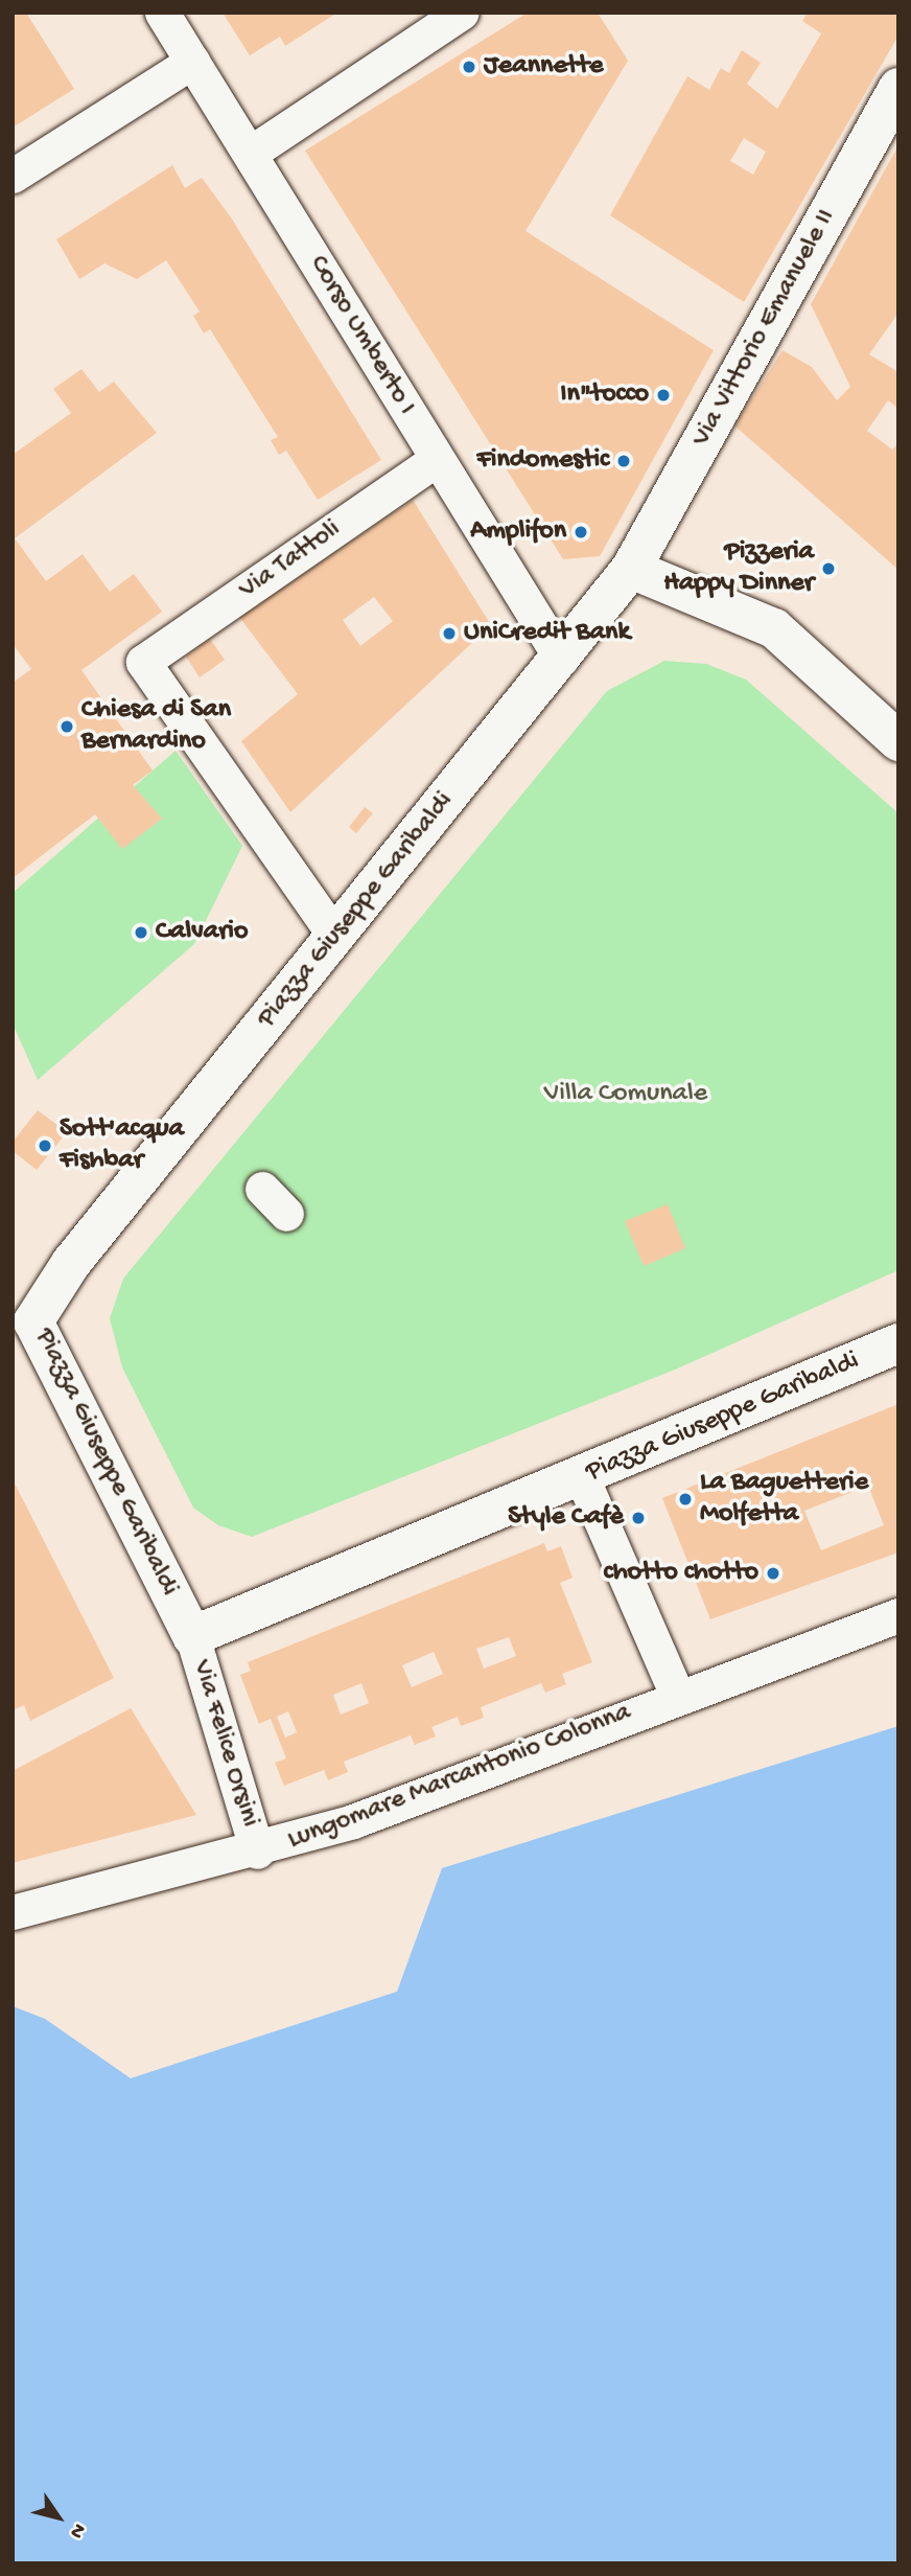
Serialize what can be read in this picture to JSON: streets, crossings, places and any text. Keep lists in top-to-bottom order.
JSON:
{
  "streets": {
    "street": [
      "Via Vittorio Emanuele II",
      "Corso Umberto I",
      "Via Tattoli",
      "Piazza Giuseppe Garibaldi",
      "Via Felice Orsini",
      "Lungomare Marcantonio Colonna"
    ]
  },
  "crossings": [
    ["Via Vittorio Emanuele II", "Piazza Giuseppe Garibaldi"],
    ["Corso Umberto I", "Via Tattoli"],
    ["Corso Umberto I", "Piazza Giuseppe Garibaldi"],
    ["Via Tattoli", "Piazza Giuseppe Garibaldi"],
    ["Piazza Giuseppe Garibaldi", "Via Felice Orsini"],
    ["Via Felice Orsini", "Lungomare Marcantonio Colonna"]
  ],
  "parks": ["Villa Comunale"],
  "places": [
    "Jeannette",
    "In\"tocco",
    "Findomestic",
    "Amplifon",
    "Pizzeria Happy Dinner",
    "UniCredit Bank",
    "Chiesa di San Bernardino",
    "Calvario",
    "Sott'acqua Fishbar",
    "La Baguetterie Molfetta",
    "Style Cafè",
    "chotto chotto"
  ],
  "north": "bottom right"
}
